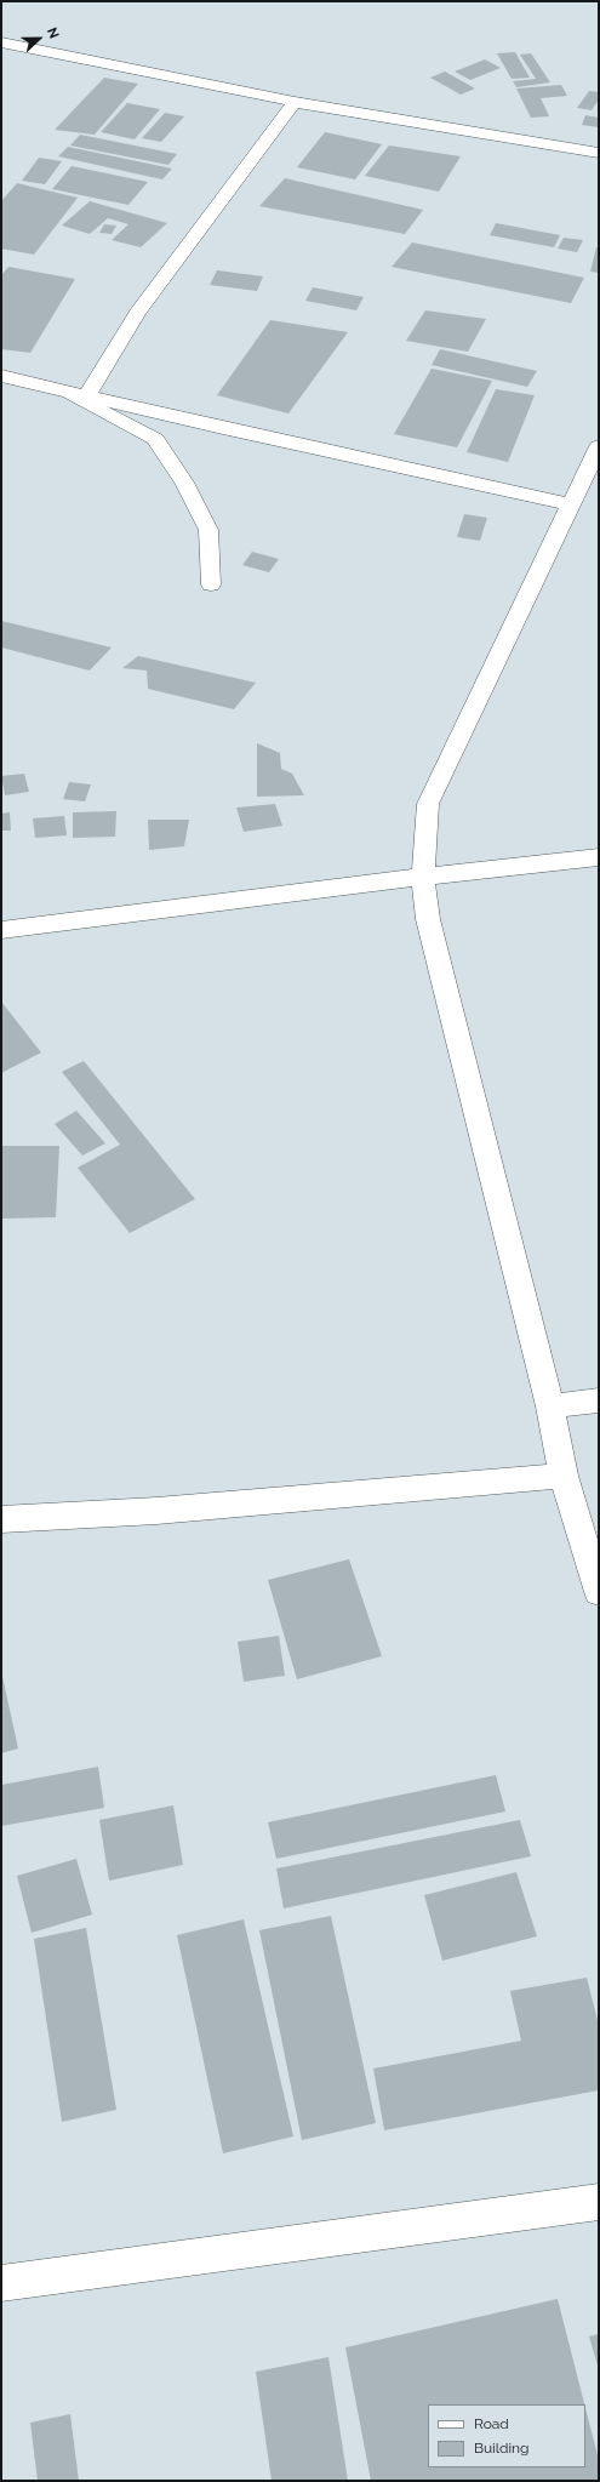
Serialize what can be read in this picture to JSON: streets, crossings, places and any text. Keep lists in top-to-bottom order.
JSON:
{
  "legend": ["Road", "Building"],
  "north": "right"
}
